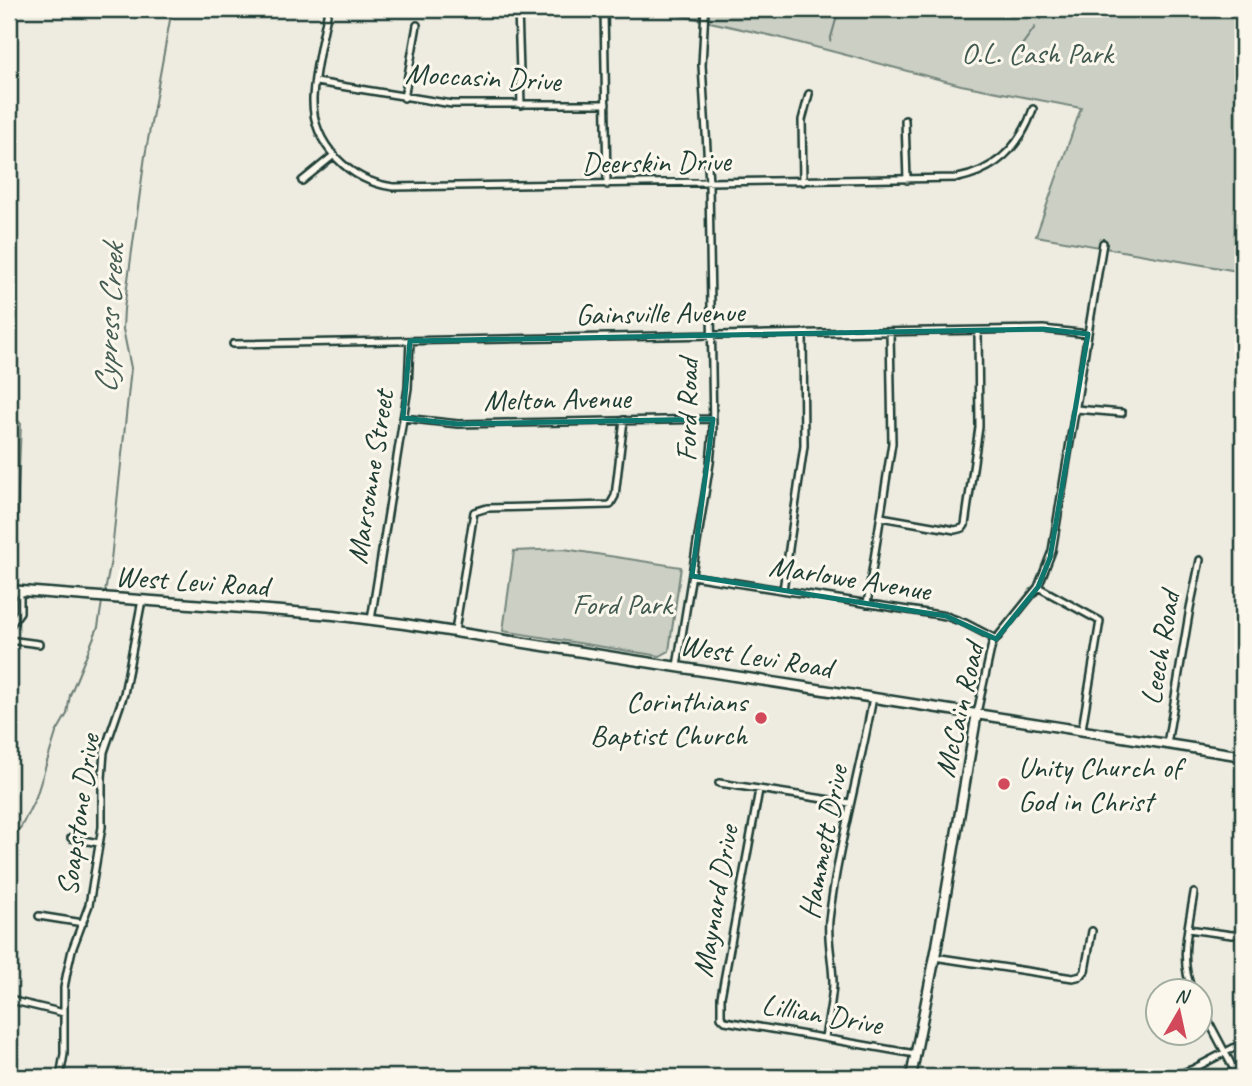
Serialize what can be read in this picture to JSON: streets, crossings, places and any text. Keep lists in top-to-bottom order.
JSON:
{
  "streets": {
    "street": [
      "Moccasin Drive",
      "Deerskin Drive",
      "Gainsville Avenue",
      "Melton Avenue",
      "Ford Road",
      "Marsonne Street",
      "Marlowe Avenue",
      "West Levi Road",
      "Leech Road",
      "McCain Road",
      "Soapstone Drive",
      "Hammett Drive",
      "Maynard Drive",
      "Lillian Drive"
    ]
  },
  "crossings": [
    ["Moccasin Drive", "Deerskin Drive"],
    ["Deerskin Drive", "Ford Road"],
    ["Gainsville Avenue", "Ford Road"],
    ["Gainsville Avenue", "Marsonne Street"],
    ["Gainsville Avenue", "McCain Road"],
    ["Melton Avenue", "Ford Road"],
    ["Melton Avenue", "Marsonne Street"],
    ["Ford Road", "Marlowe Avenue"],
    ["Ford Road", "West Levi Road"],
    ["Marsonne Street", "West Levi Road"],
    ["Marlowe Avenue", "McCain Road"],
    ["West Levi Road", "Leech Road"],
    ["West Levi Road", "McCain Road"],
    ["West Levi Road", "Soapstone Drive"],
    ["West Levi Road", "Hammett Drive"],
    ["McCain Road", "Lillian Drive"],
    ["Hammett Drive", "Lillian Drive"],
    ["Maynard Drive", "Lillian Drive"]
  ],
  "water": ["Cypress Creek"],
  "parks": ["O.L. Cash Park", "Ford Park"],
  "places": ["Corinthians Baptist Church", "Unity Church of God in Christ"],
  "north": "top"
}
